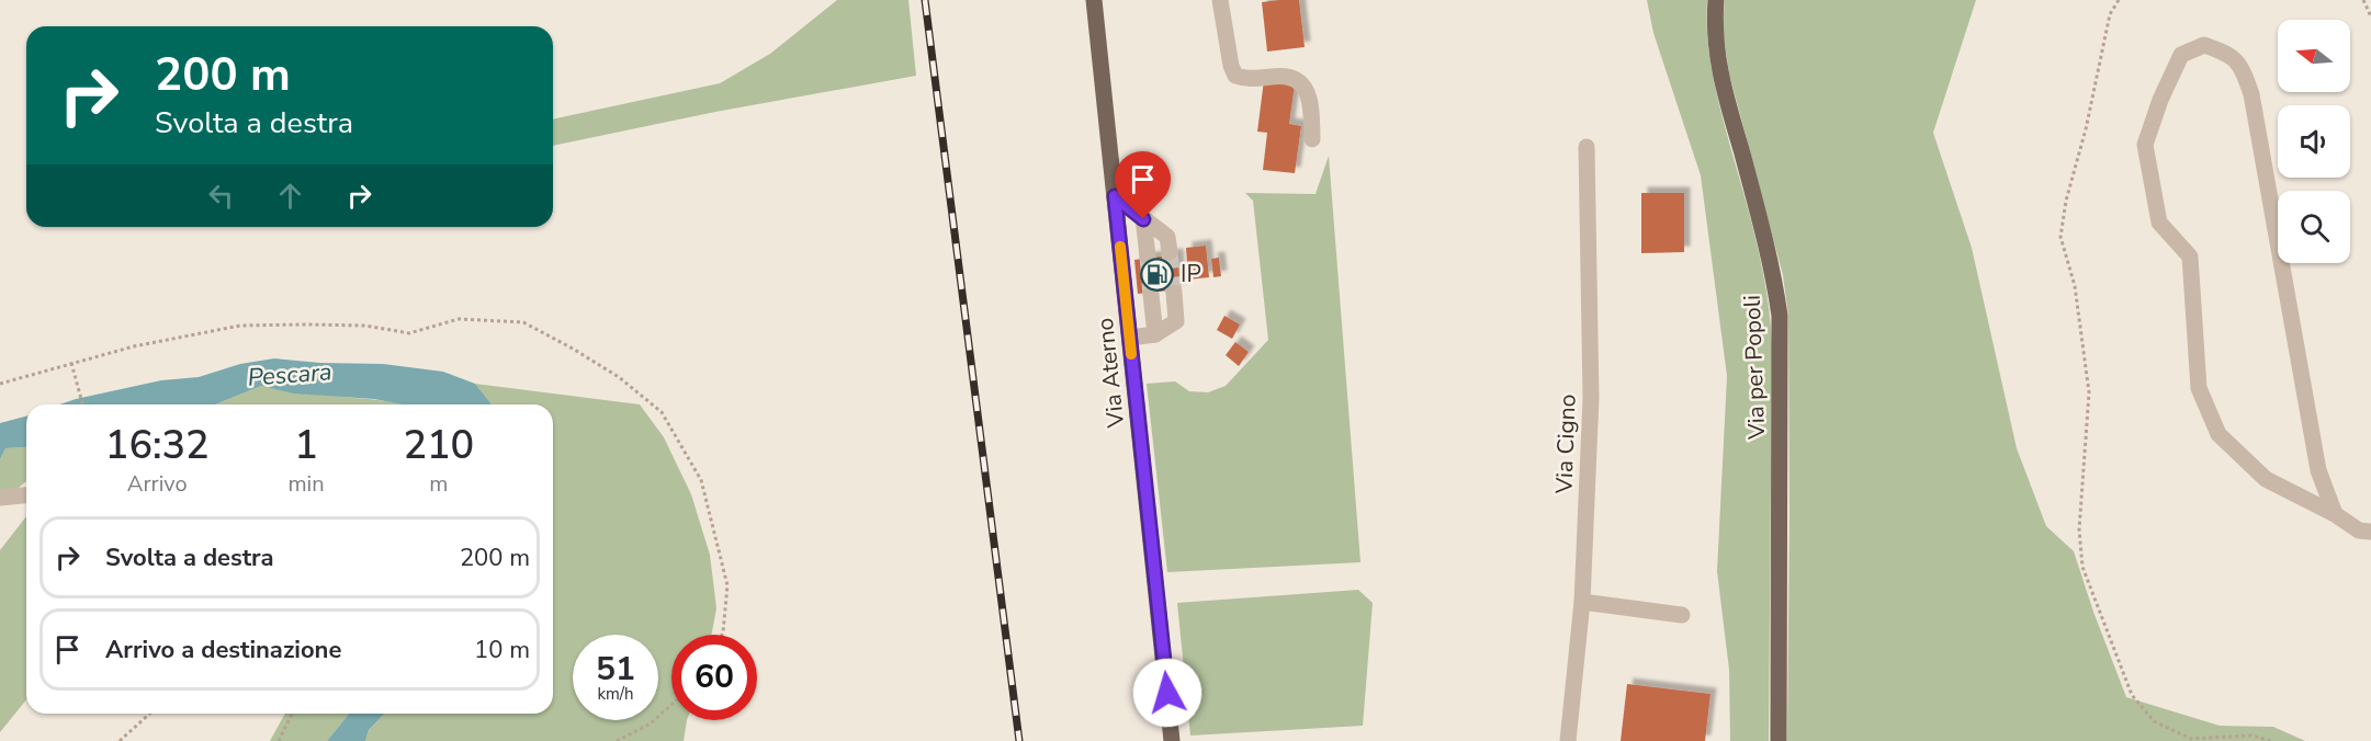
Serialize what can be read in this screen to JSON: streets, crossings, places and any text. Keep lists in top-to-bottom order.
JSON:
{
  "streets": {
    "main road": ["Via per Popoli", "Via Aterno"],
    "lane": ["Via Cigno"]
  },
  "water": ["Pescara"],
  "places": {
    "fuel station": ["IP"]
  },
  "north": "left",
  "page": {
    "turn": ["200 m", "Svolta a destra"],
    "eta": [
      "16:32",
      "Arrivo",
      "1",
      "min",
      "210",
      "m"
    ],
    "list": [
      {
        "name": "Svolta a destra",
        "value": "200 m"
      },
      {
        "name": "Arrivo a destinazione",
        "value": "10 m"
      }
    ],
    "speed": "51 km/h",
    "limit": "60"
  }
}
